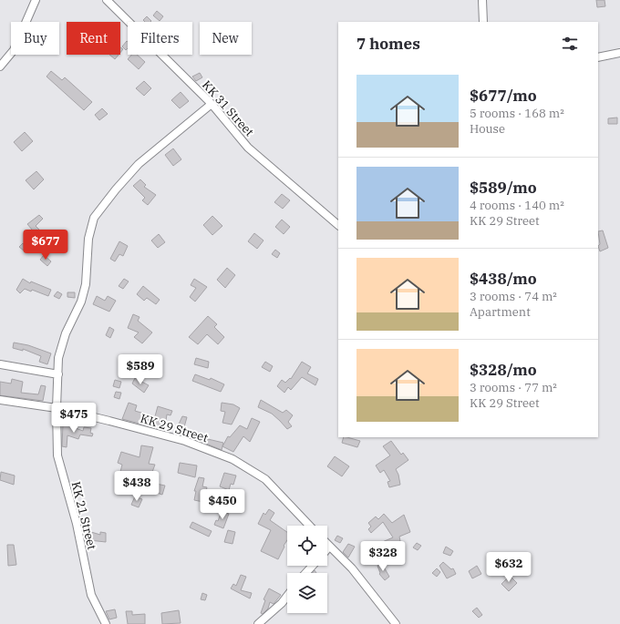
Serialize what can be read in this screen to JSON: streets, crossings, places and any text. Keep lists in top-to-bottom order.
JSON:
{
  "streets": {
    "street": ["KK 31 Street", "KK 29 Street", "KK 21 Street"]
  },
  "crossings": [
    ["KK 31 Street", "KK 21 Street"],
    ["KK 29 Street", "KK 21 Street"]
  ],
  "page": {
    "chip": [
      "Buy",
      "Rent",
      "Filters",
      "New"
    ],
    "heading": "7 homes",
    "list": [
      {
        "name": "$677/mo",
        "note": "5 rooms · 168 m² · House"
      },
      {
        "name": "$589/mo",
        "note": "4 rooms · 140 m² · KK 29 Street"
      },
      {
        "name": "$438/mo",
        "note": "3 rooms · 74 m² · Apartment"
      },
      {
        "name": "$328/mo",
        "note": "3 rooms · 77 m² · KK 29 Street"
      }
    ],
    "price": [
      "$677",
      "$589",
      "$475",
      "$438",
      "$450",
      "$328",
      "$632"
    ]
  }
}
